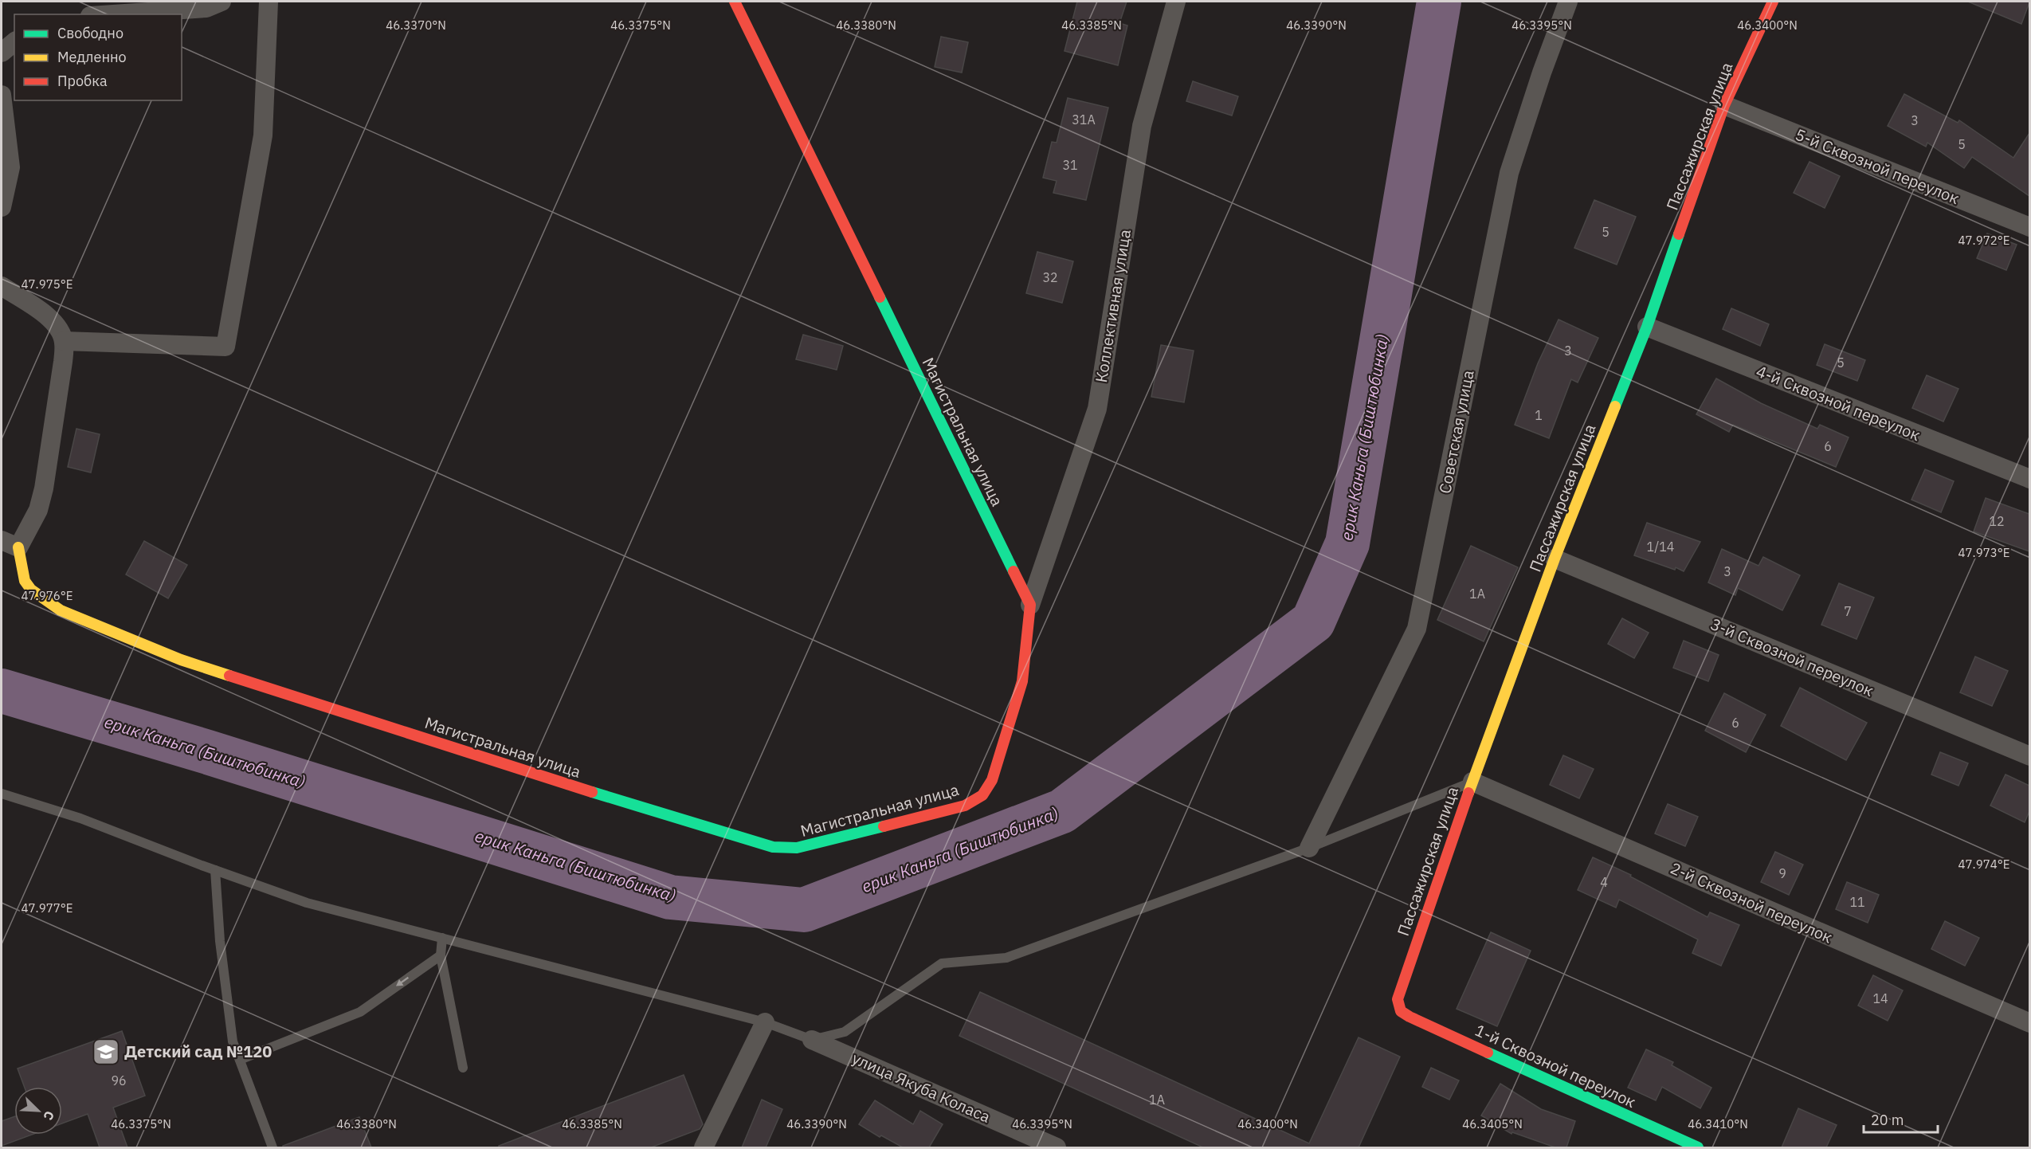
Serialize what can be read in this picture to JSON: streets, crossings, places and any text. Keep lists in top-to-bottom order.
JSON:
{
  "streets": {
    "street": [
      "Пассажирская улица",
      "5-й Сквозной переулок",
      "Коллективная улица",
      "4-й Сквозной переулок",
      "Магистральная улица",
      "Советская улица",
      "3-й Сквозной переулок",
      "2-й Сквозной переулок",
      "1-й Сквозной переулок",
      "улица Якуба Коласа"
    ]
  },
  "crossings": [
    ["Пассажирская улица", "5-й Сквозной переулок"],
    ["Пассажирская улица", "4-й Сквозной переулок"],
    ["Пассажирская улица", "3-й Сквозной переулок"],
    ["Пассажирская улица", "2-й Сквозной переулок"],
    ["Пассажирская улица", "1-й Сквозной переулок"],
    ["Коллективная улица", "Магистральная улица"]
  ],
  "water": ["ерик Каньга (Биштюбинка)"],
  "places": {
    "school or university": ["Детский сад №120"]
  },
  "house_numbers": [
    "31А",
    "3",
    "5",
    "31",
    "5",
    "32",
    "3",
    "5",
    "1",
    "6",
    "12",
    "1/14",
    "3",
    "1А",
    "7",
    "6",
    "9",
    "4",
    "11",
    "14",
    "96",
    "1А"
  ],
  "legend": ["Свободно", "Медленно", "Пробка"],
  "scale_bar": "20 m",
  "north": "bottom right",
  "coordinates": [
    "46.3375°N",
    "46.3380°N",
    "46.3385°N",
    "46.3390°N",
    "46.3395°N",
    "46.3400°N",
    "46.3370°N",
    "47.972°E",
    "47.975°E",
    "47.973°E",
    "47.976°E",
    "47.974°E",
    "47.977°E",
    "46.3405°N",
    "46.3410°N"
  ]
}
